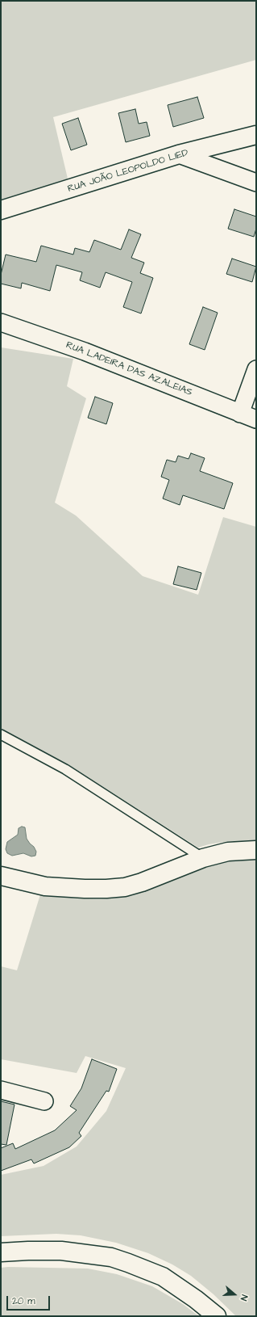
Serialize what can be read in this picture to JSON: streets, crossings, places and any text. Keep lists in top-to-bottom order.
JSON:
{
  "streets": {
    "street": ["RUA JOÃO LEOPOLDO LIED", "RUA LADEIRA DAS AZALEIAS"]
  },
  "scale_bar": "20 m",
  "north": "right"
}
